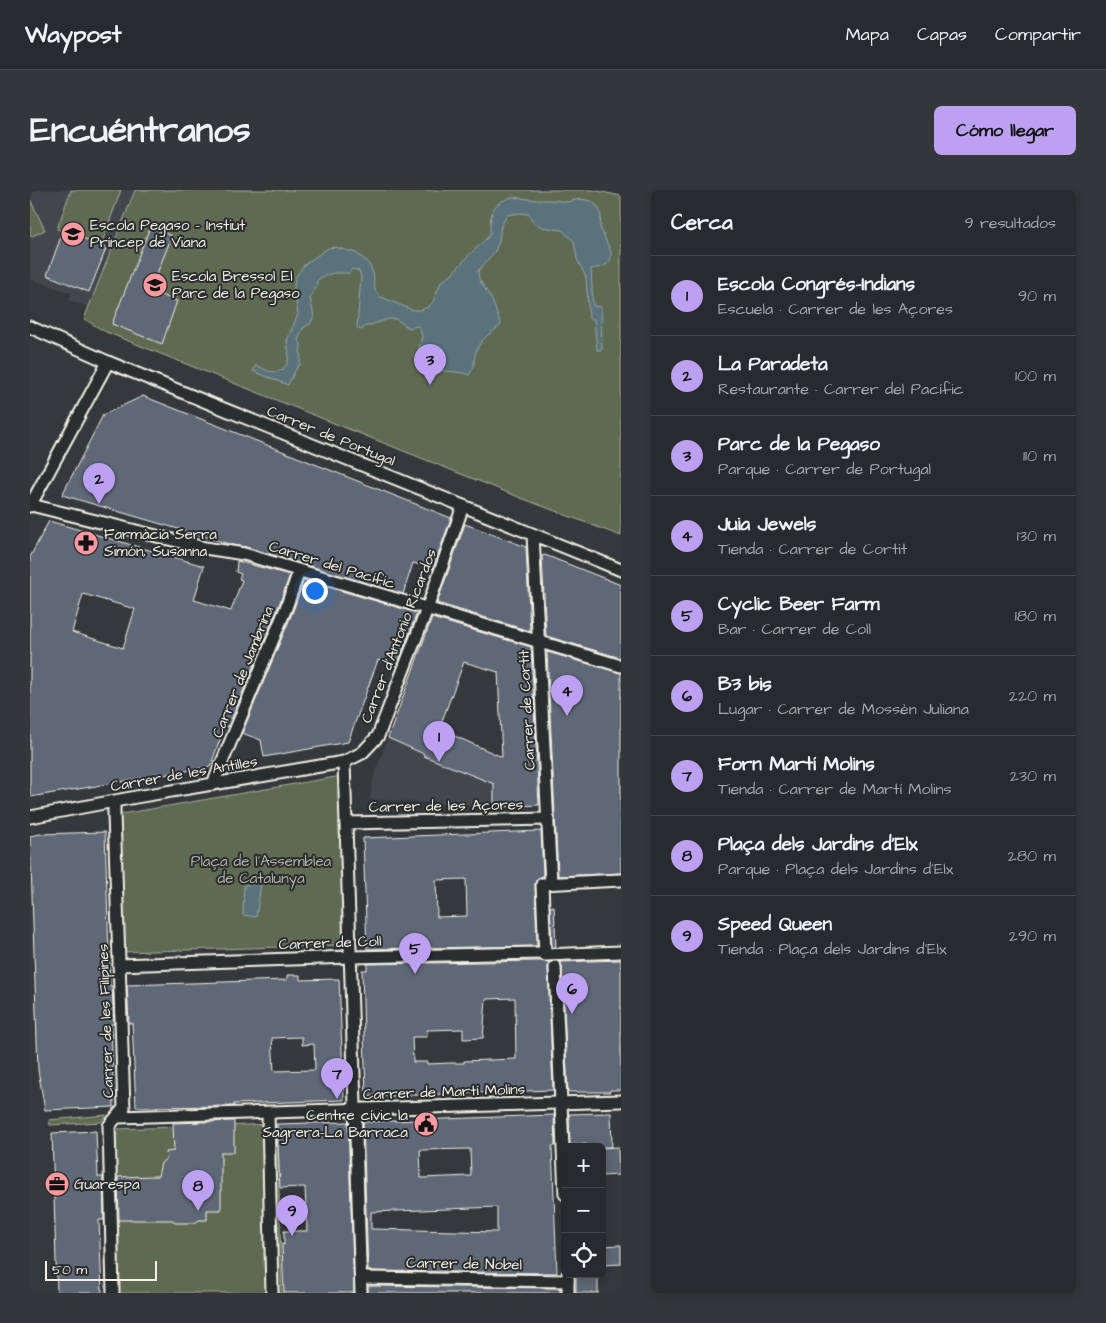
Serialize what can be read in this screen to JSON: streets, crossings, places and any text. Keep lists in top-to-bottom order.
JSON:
{
  "streets": {
    "street": [
      "Carrer de Portugal",
      "Carrer del Pacífic",
      "Carrer d'Antonio Ricardos",
      "Carrer de Jambrina",
      "Carrer de Cortit",
      "Carrer de les Antilles",
      "Carrer de les Açores",
      "Carrer de Coll",
      "Carrer de les Filipines",
      "Carrer de Martí Molins",
      "Carrer de Nobel"
    ]
  },
  "crossings": [
    ["Carrer de Portugal", "Carrer d'Antonio Ricardos"],
    ["Carrer de Portugal", "Carrer de Cortit"],
    ["Carrer del Pacífic", "Carrer d'Antonio Ricardos"],
    ["Carrer del Pacífic", "Carrer de Jambrina"],
    ["Carrer del Pacífic", "Carrer de Cortit"],
    ["Carrer d'Antonio Ricardos", "Carrer de les Antilles"],
    ["Carrer de Jambrina", "Carrer de les Antilles"],
    ["Carrer de Cortit", "Carrer de les Açores"],
    ["Carrer de les Antilles", "Carrer de les Filipines"],
    ["Carrer de Coll", "Carrer de les Filipines"],
    ["Carrer de les Filipines", "Carrer de Martí Molins"]
  ],
  "parks": ["Plaça de l'Assemblea de Catalunya"],
  "places": {
    "school or university": ["Escola Pegaso - Instiut Príncep de Viana", "Escola Bressol El Parc de la Pegaso"],
    "pharmacy": ["Farmàcia Serra Simón, Susanna"],
    "public building": ["Centre cívic la Sagrera-La Barraca"],
    "office": ["Guarespa"]
  },
  "scale_bar": "50 m",
  "page": {
    "header": "Waypost",
    "nav": ["Mapa", "Capas", "Compartir"],
    "title": "Encuéntranos",
    "buttons": "Cómo llegar",
    "heading": ["Cerca", "9 resultados"],
    "list": [
      {
        "mark": "1",
        "name": "Escola Congrés-Indians",
        "note": "Escuela · Carrer de les Açores",
        "value": "90 m"
      },
      {
        "mark": "2",
        "name": "La Paradeta",
        "note": "Restaurante · Carrer del Pacífic",
        "value": "100 m"
      },
      {
        "mark": "3",
        "name": "Parc de la Pegaso",
        "note": "Parque · Carrer de Portugal",
        "value": "110 m"
      },
      {
        "mark": "4",
        "name": "Juia Jewels",
        "note": "Tienda · Carrer de Cortit",
        "value": "130 m"
      },
      {
        "mark": "5",
        "name": "Cyclic Beer Farm",
        "note": "Bar · Carrer de Coll",
        "value": "180 m"
      },
      {
        "mark": "6",
        "name": "B3 bis",
        "note": "Lugar · Carrer de Mossèn Juliana",
        "value": "220 m"
      },
      {
        "mark": "7",
        "name": "Forn Martí Molins",
        "note": "Tienda · Carrer de Martí Molins",
        "value": "230 m"
      },
      {
        "mark": "8",
        "name": "Plaça dels Jardins d'Elx",
        "note": "Parque · Plaça dels Jardins d'Elx",
        "value": "280 m"
      },
      {
        "mark": "9",
        "name": "Speed Queen",
        "note": "Tienda · Plaça dels Jardins d'Elx",
        "value": "290 m"
      }
    ],
    "pins": [
      "3",
      "2",
      "4",
      "1",
      "5",
      "6",
      "7",
      "8",
      "9"
    ],
    "map_buttons": ["+", "−"],
    "scale": "50 m"
  }
}
